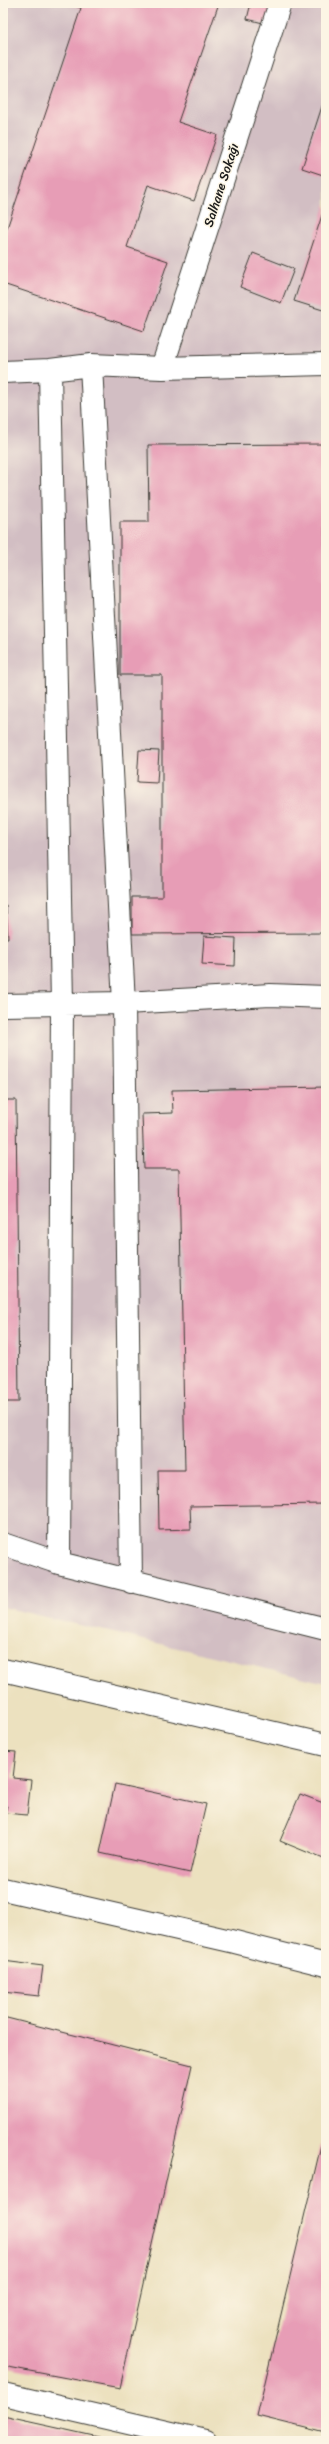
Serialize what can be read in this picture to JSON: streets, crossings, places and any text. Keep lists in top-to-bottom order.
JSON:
{
  "streets": {
    "street": ["Salhane Sokağı"]
  }
}
